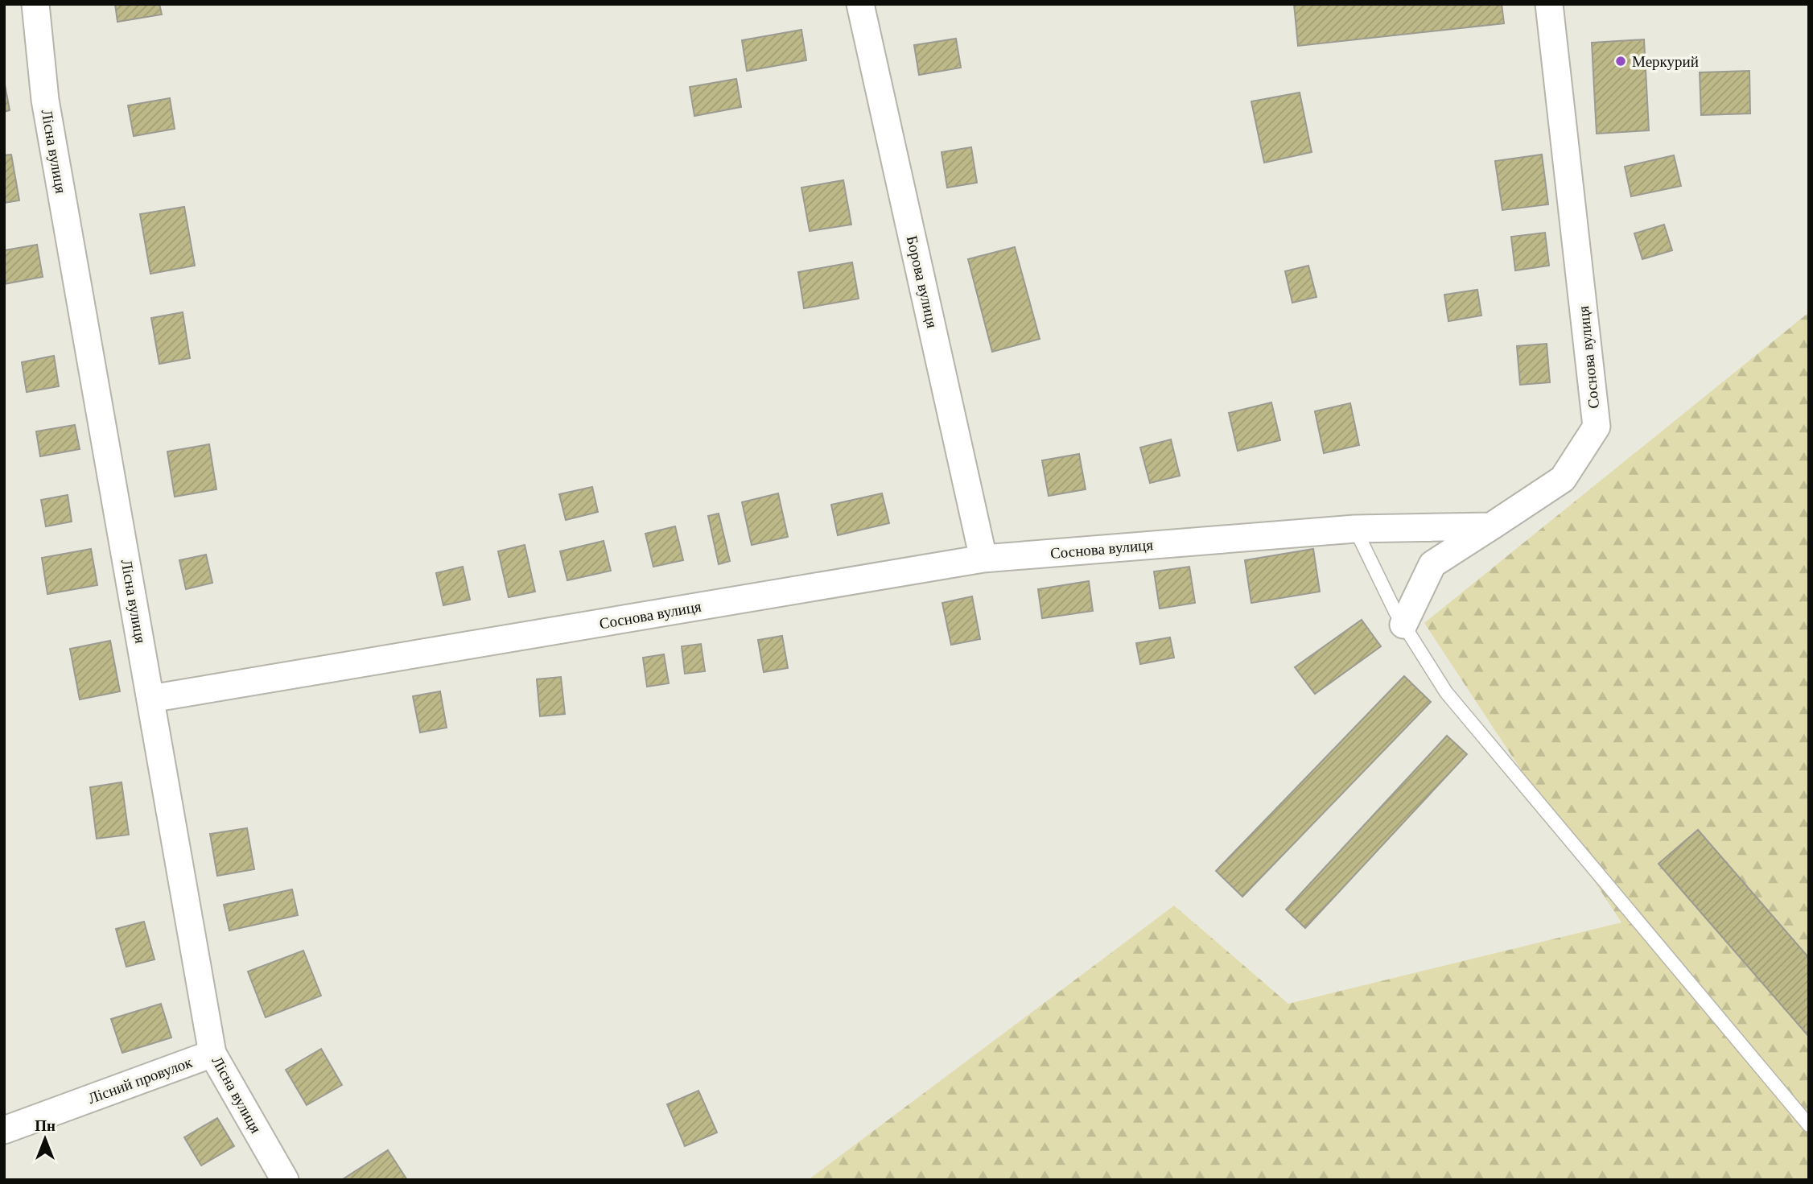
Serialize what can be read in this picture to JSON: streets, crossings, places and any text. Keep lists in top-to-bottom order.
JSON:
{
  "streets": {
    "street": [
      "Лісна вулиця",
      "Борова вулиця",
      "Соснова вулиця",
      "Лісний провулок"
    ]
  },
  "crossings": [
    ["Лісна вулиця", "Соснова вулиця"],
    ["Лісна вулиця", "Лісний провулок"],
    ["Борова вулиця", "Соснова вулиця"]
  ],
  "places": ["Меркурий"],
  "north": "top"
}
